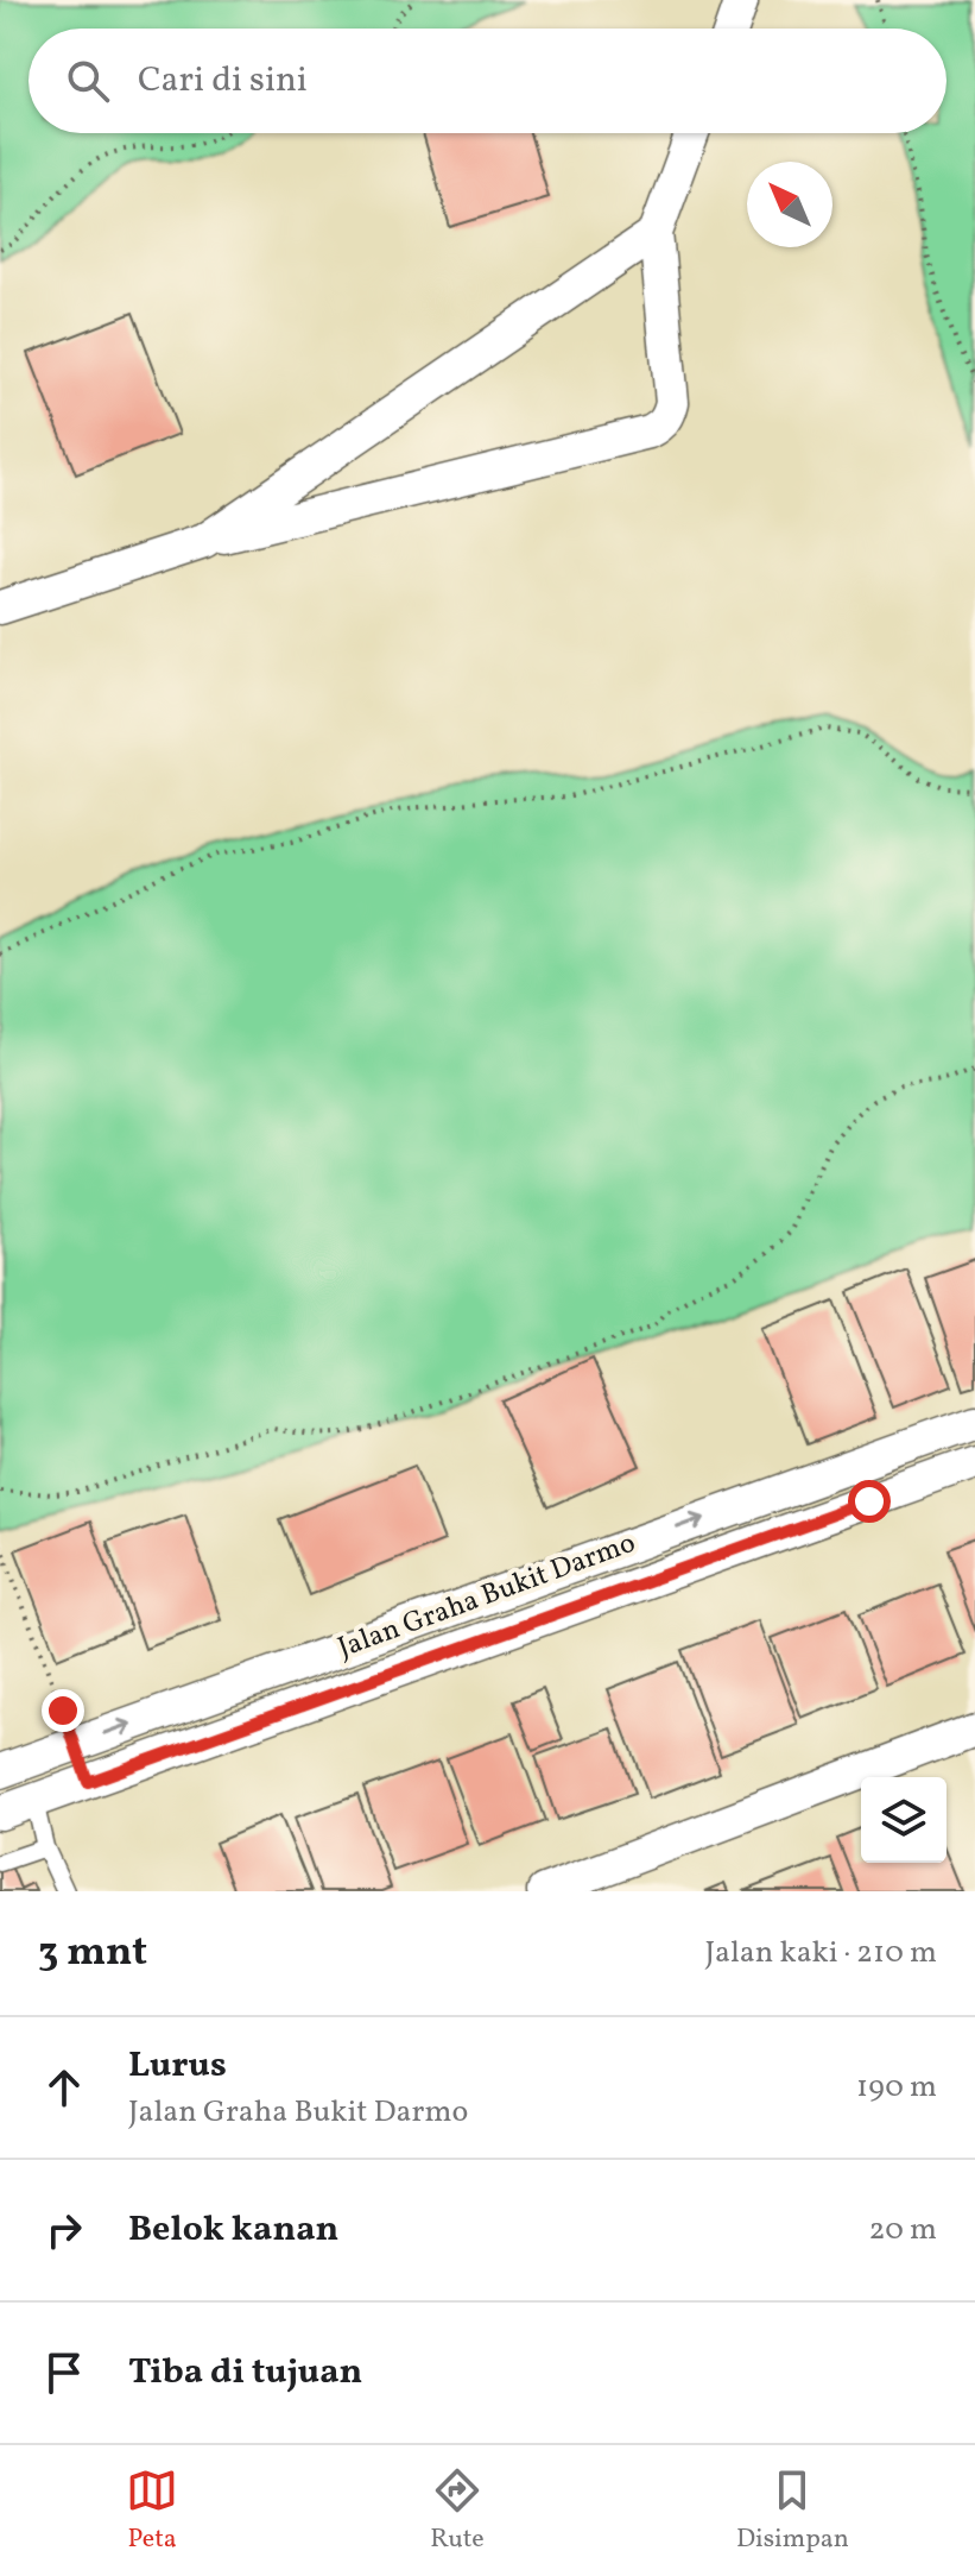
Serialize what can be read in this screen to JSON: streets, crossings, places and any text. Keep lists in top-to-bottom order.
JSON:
{
  "streets": {
    "street": ["Jalan Graha Bukit Darmo"]
  },
  "north": "top left",
  "page": {
    "search": "Cari di sini",
    "heading": ["3 mnt", "Jalan kaki · 210 m"],
    "list": [
      ["Lurus", "Jalan Graha Bukit Darmo", "190 m"],
      ["Belok kanan", "20 m"],
      "Tiba di tujuan"
    ],
    "nav": ["Peta", "Rute", "Disimpan"]
  }
}
